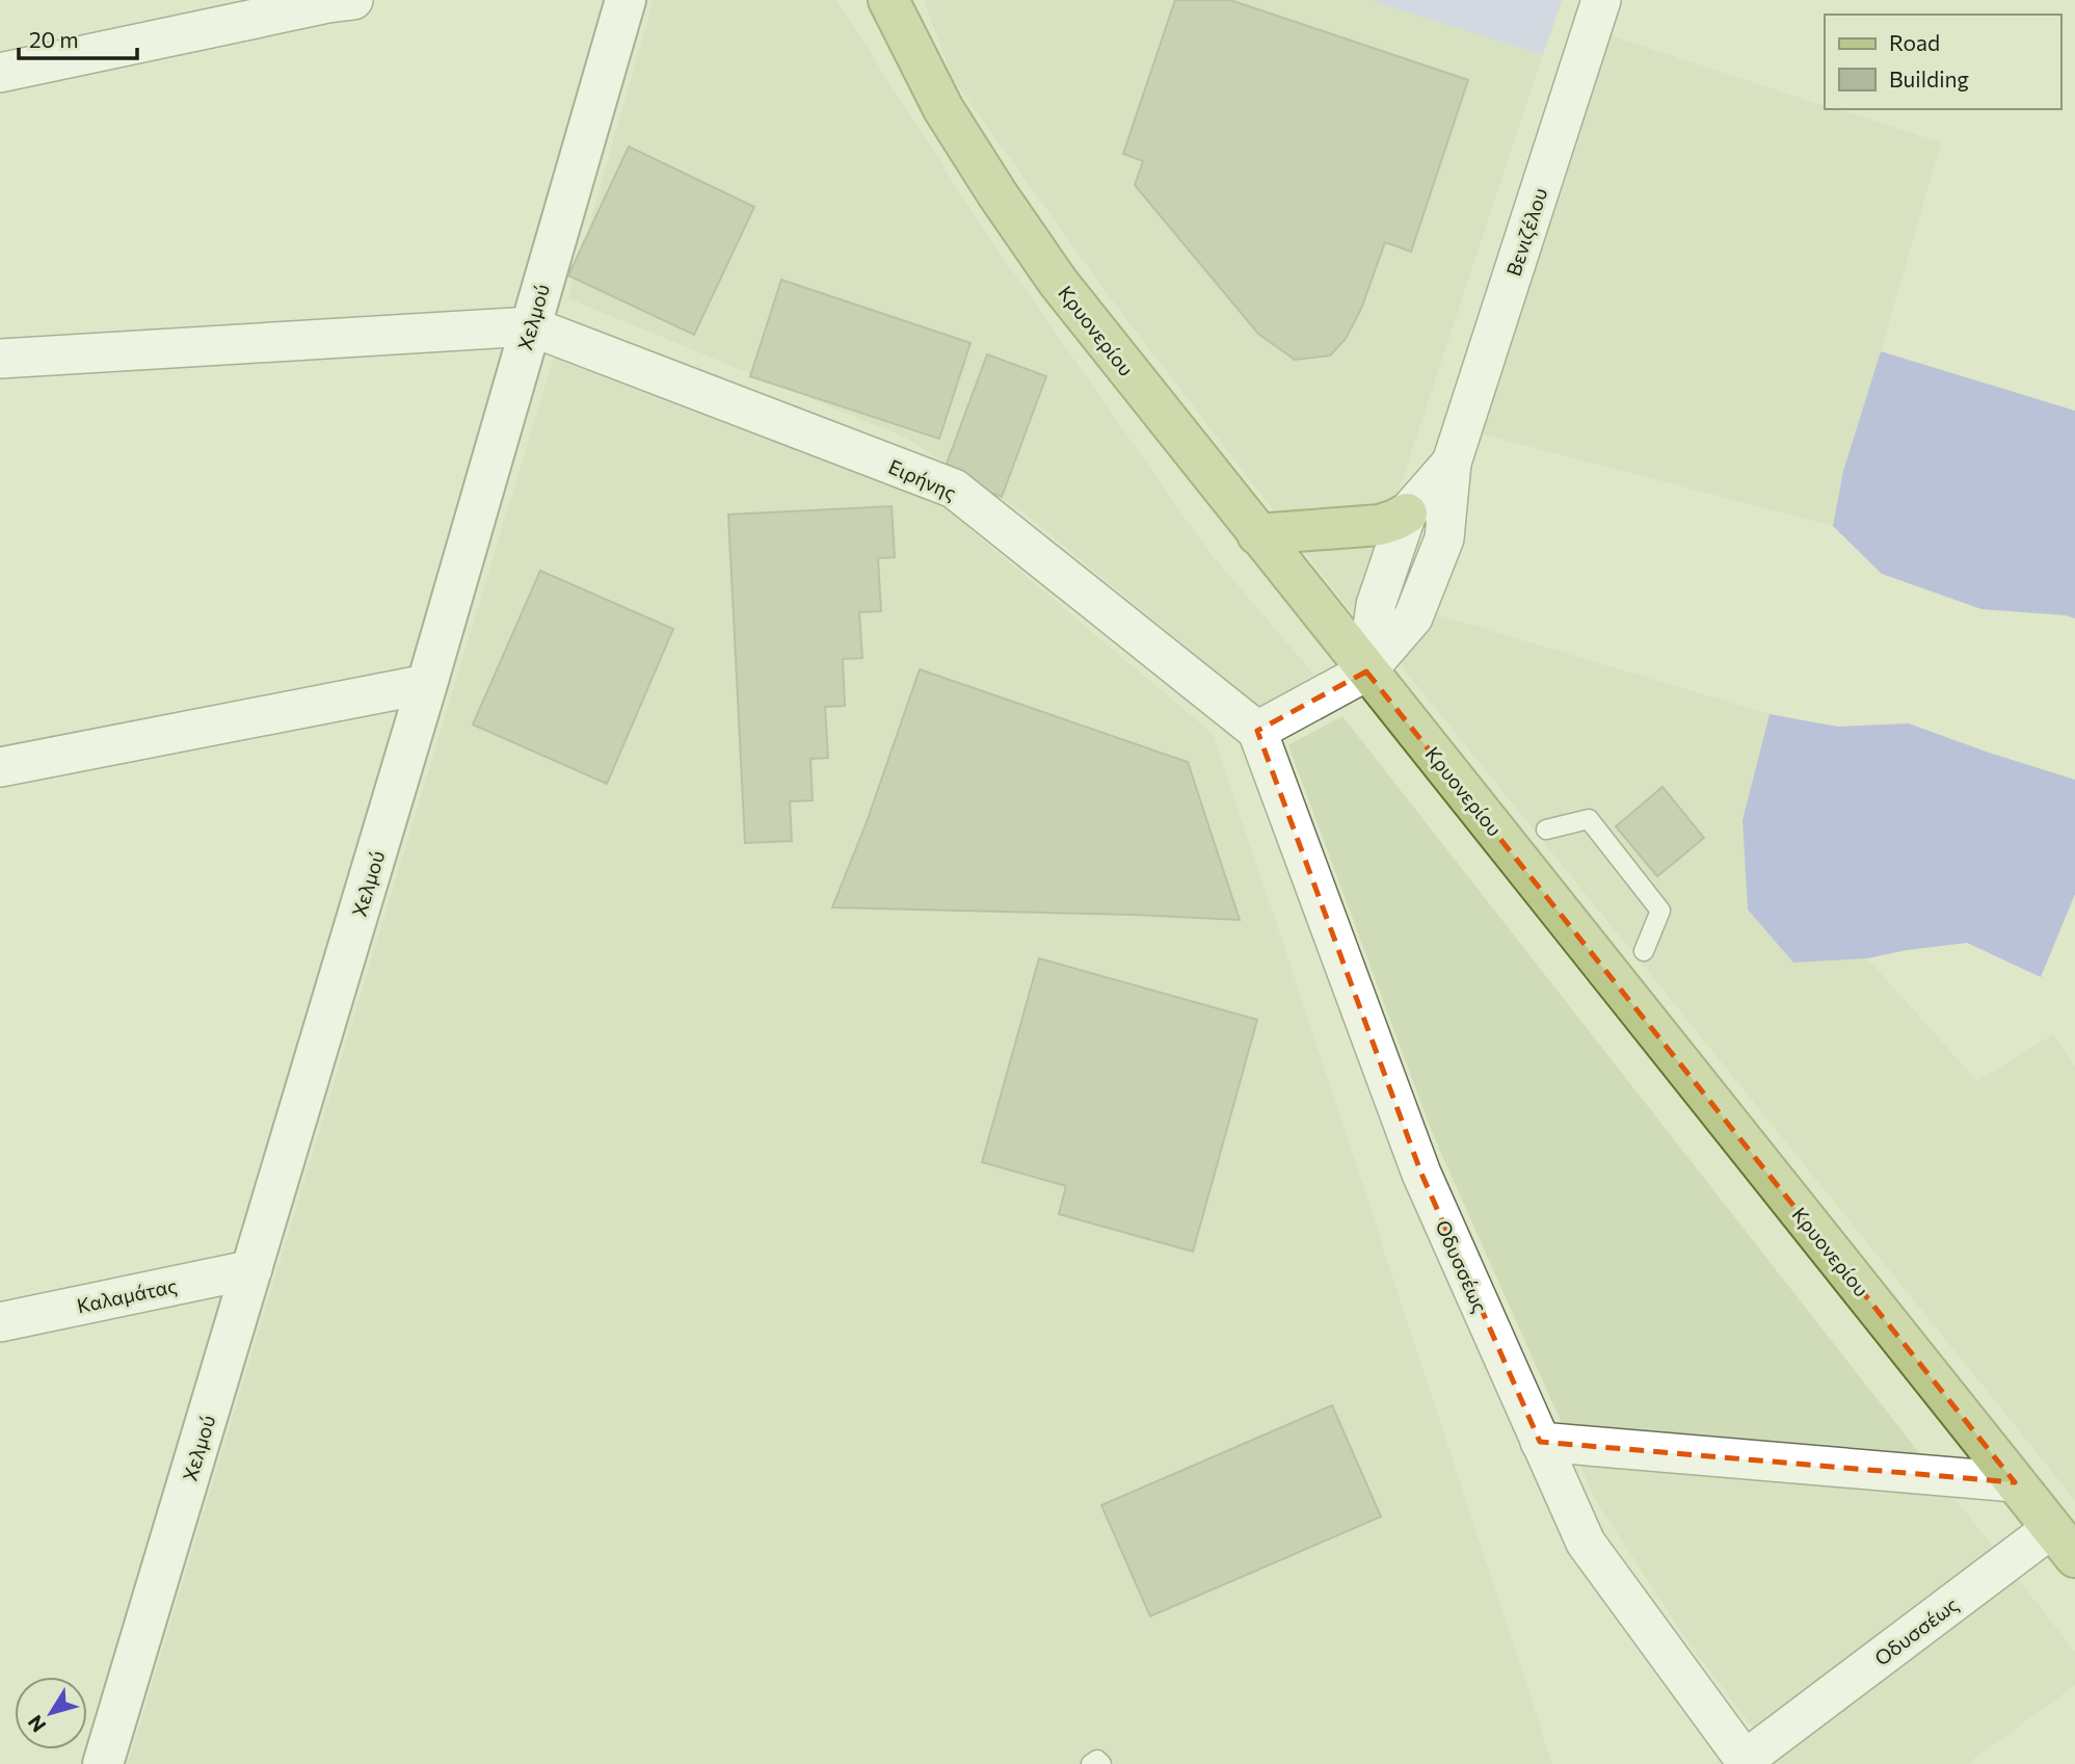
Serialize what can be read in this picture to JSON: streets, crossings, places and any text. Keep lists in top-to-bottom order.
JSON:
{
  "streets": {
    "main road": ["Κρυονερίου"],
    "street": [
      "Βενιζέλου",
      "Χελμού",
      "Ειρήνης",
      "Οδυσσέως",
      "Καλαμάτας"
    ]
  },
  "crossings": [
    ["Βενιζέλου", "Κρυονερίου"],
    ["Χελμού", "Ειρήνης"],
    ["Χελμού", "Καλαμάτας"],
    ["Κρυονερίου", "Οδυσσέως"],
    ["Ειρήνης", "Οδυσσέως"]
  ],
  "legend": ["Road", "Building"],
  "scale_bar": "20 m",
  "north": "bottom left"
}
